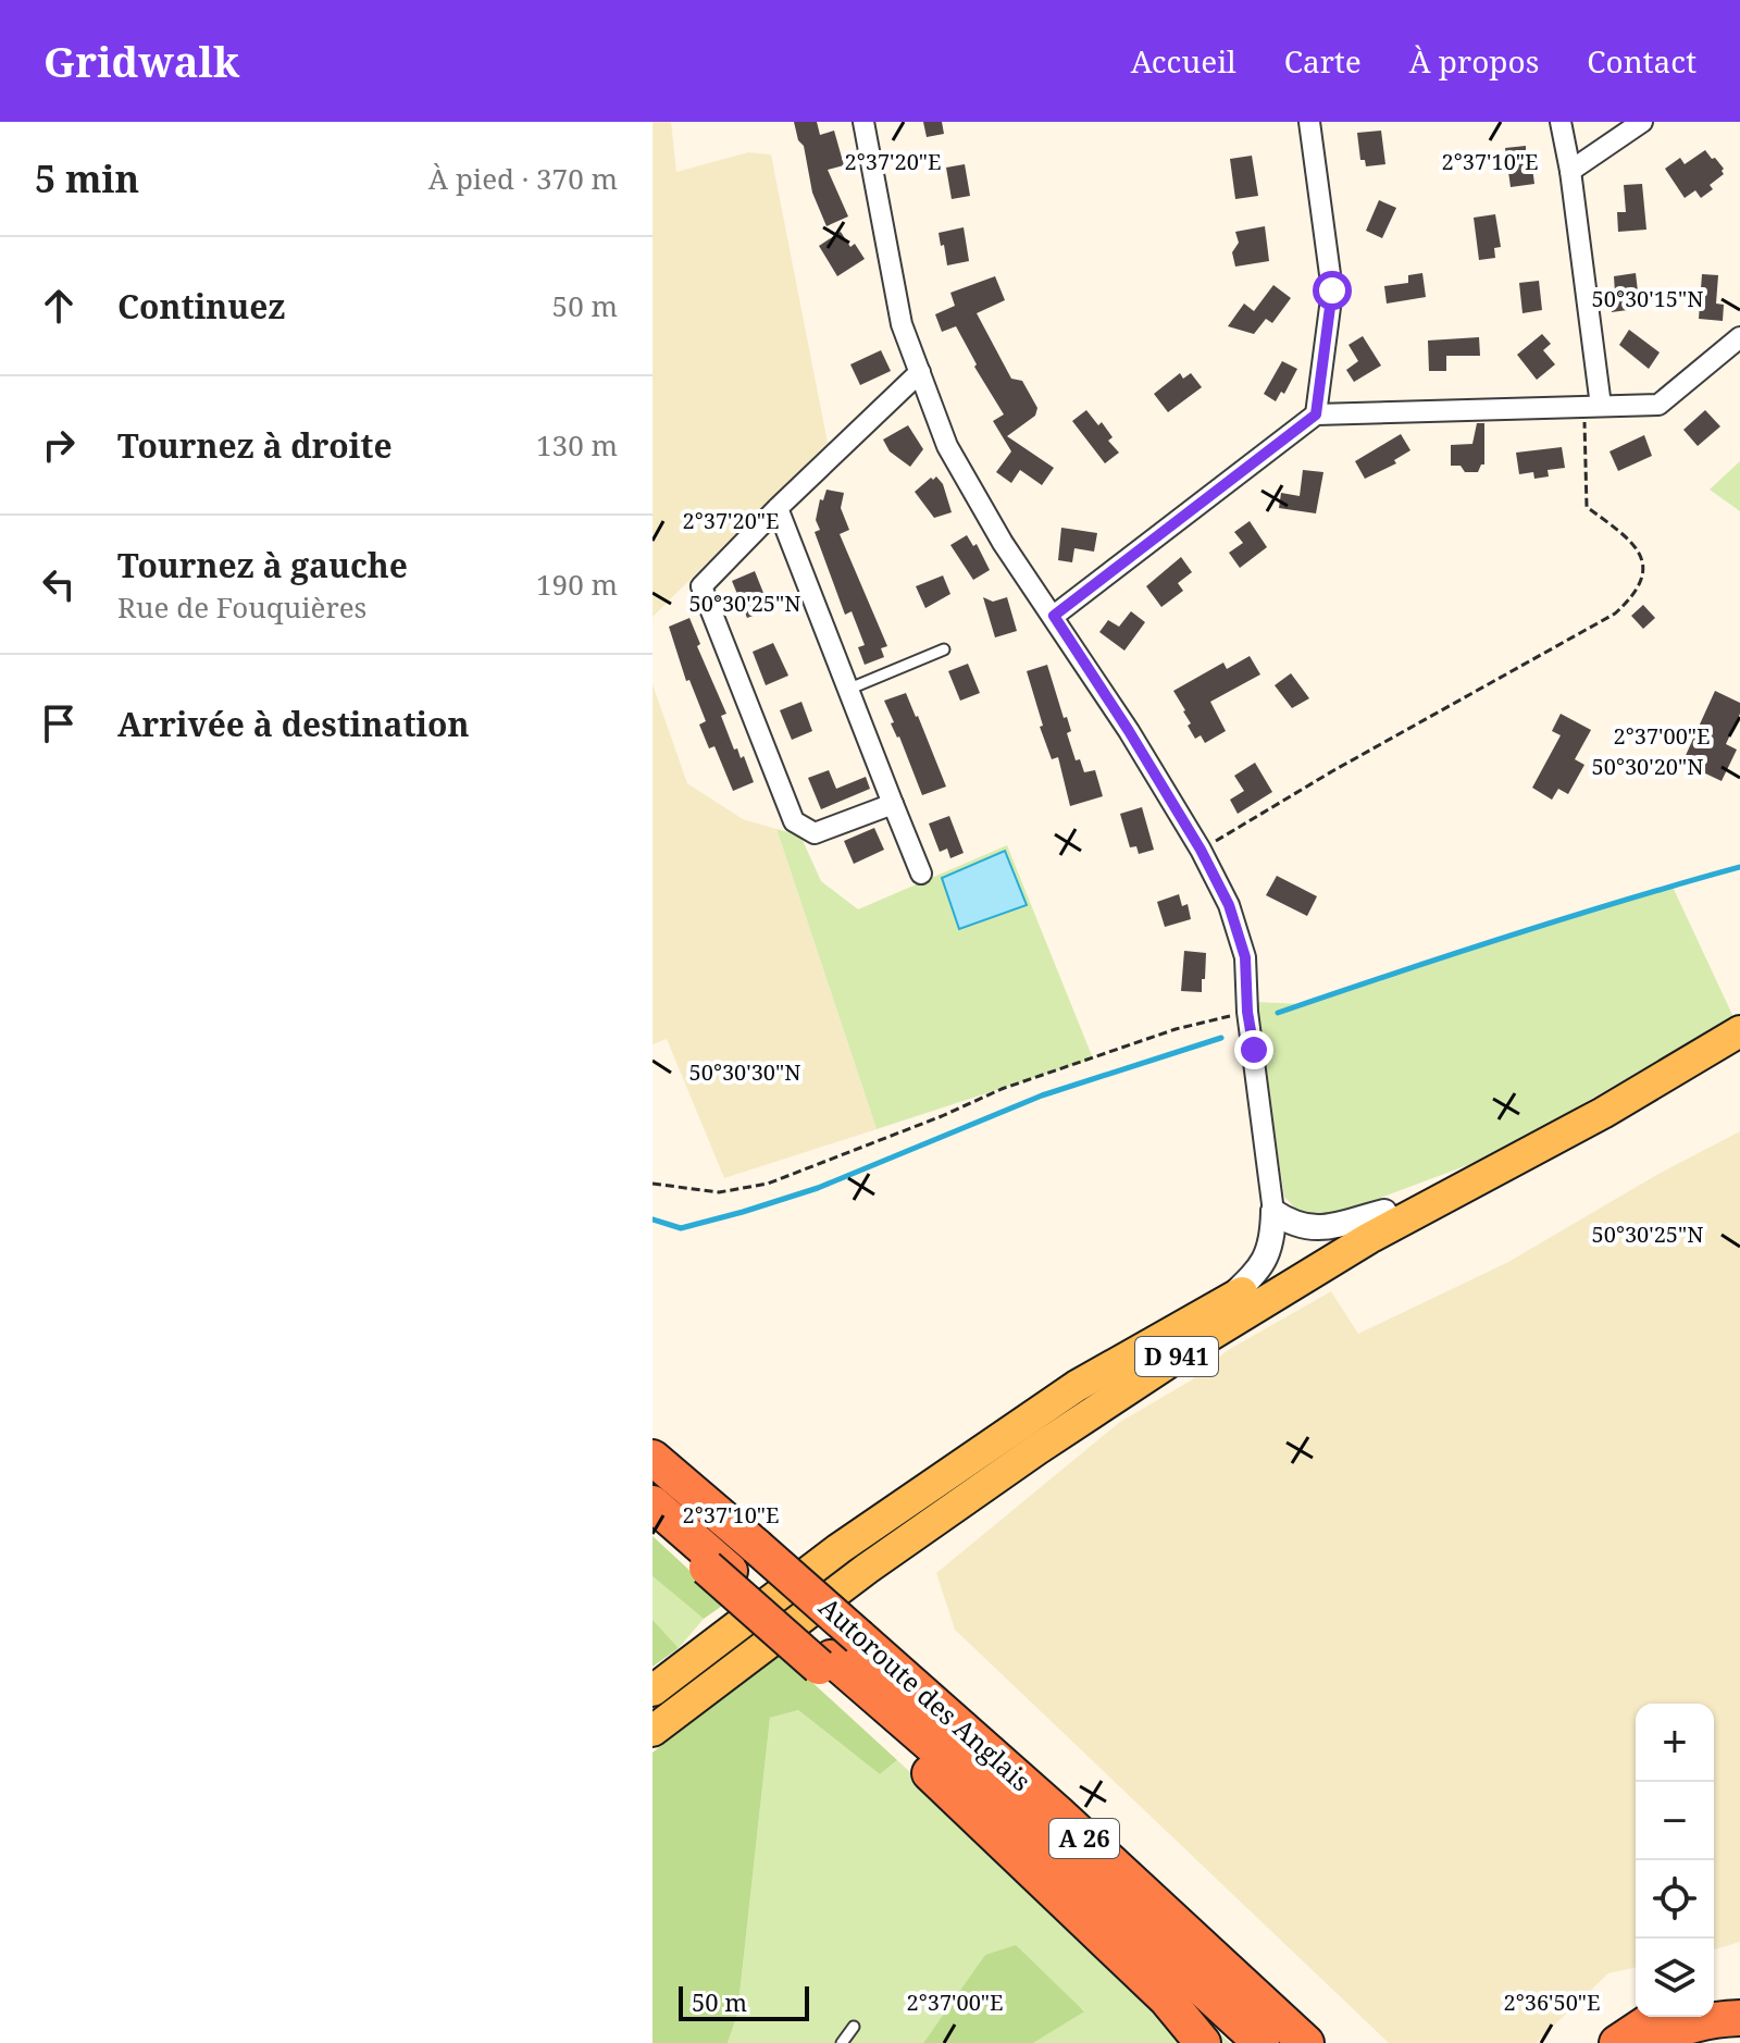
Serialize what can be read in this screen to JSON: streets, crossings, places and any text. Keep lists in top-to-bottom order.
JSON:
{
  "streets": {
    "highway": ["Autoroute des Anglais", "A 26"],
    "main road": ["D 941"]
  },
  "scale_bar": "50 m",
  "page": {
    "header": "Gridwalk",
    "nav": [
      "Accueil",
      "Carte",
      "À propos",
      "Contact"
    ],
    "heading": ["5 min", "À pied · 370 m"],
    "list": [
      ["Continuez", "50 m"],
      ["Tournez à droite", "130 m"],
      ["Tournez à gauche", "Rue de Fouquières", "190 m"],
      "Arrivée à destination"
    ],
    "map_buttons": ["+", "−"],
    "scale": "50 m"
  },
  "coordinates": [
    "2°37'10\"E",
    "2°37'20\"E",
    "50°30'15\"N",
    "50°30'25\"N",
    "2°37'00\"E",
    "50°30'20\"N",
    "50°30'30\"N",
    "2°36'50\"E"
  ]
}
